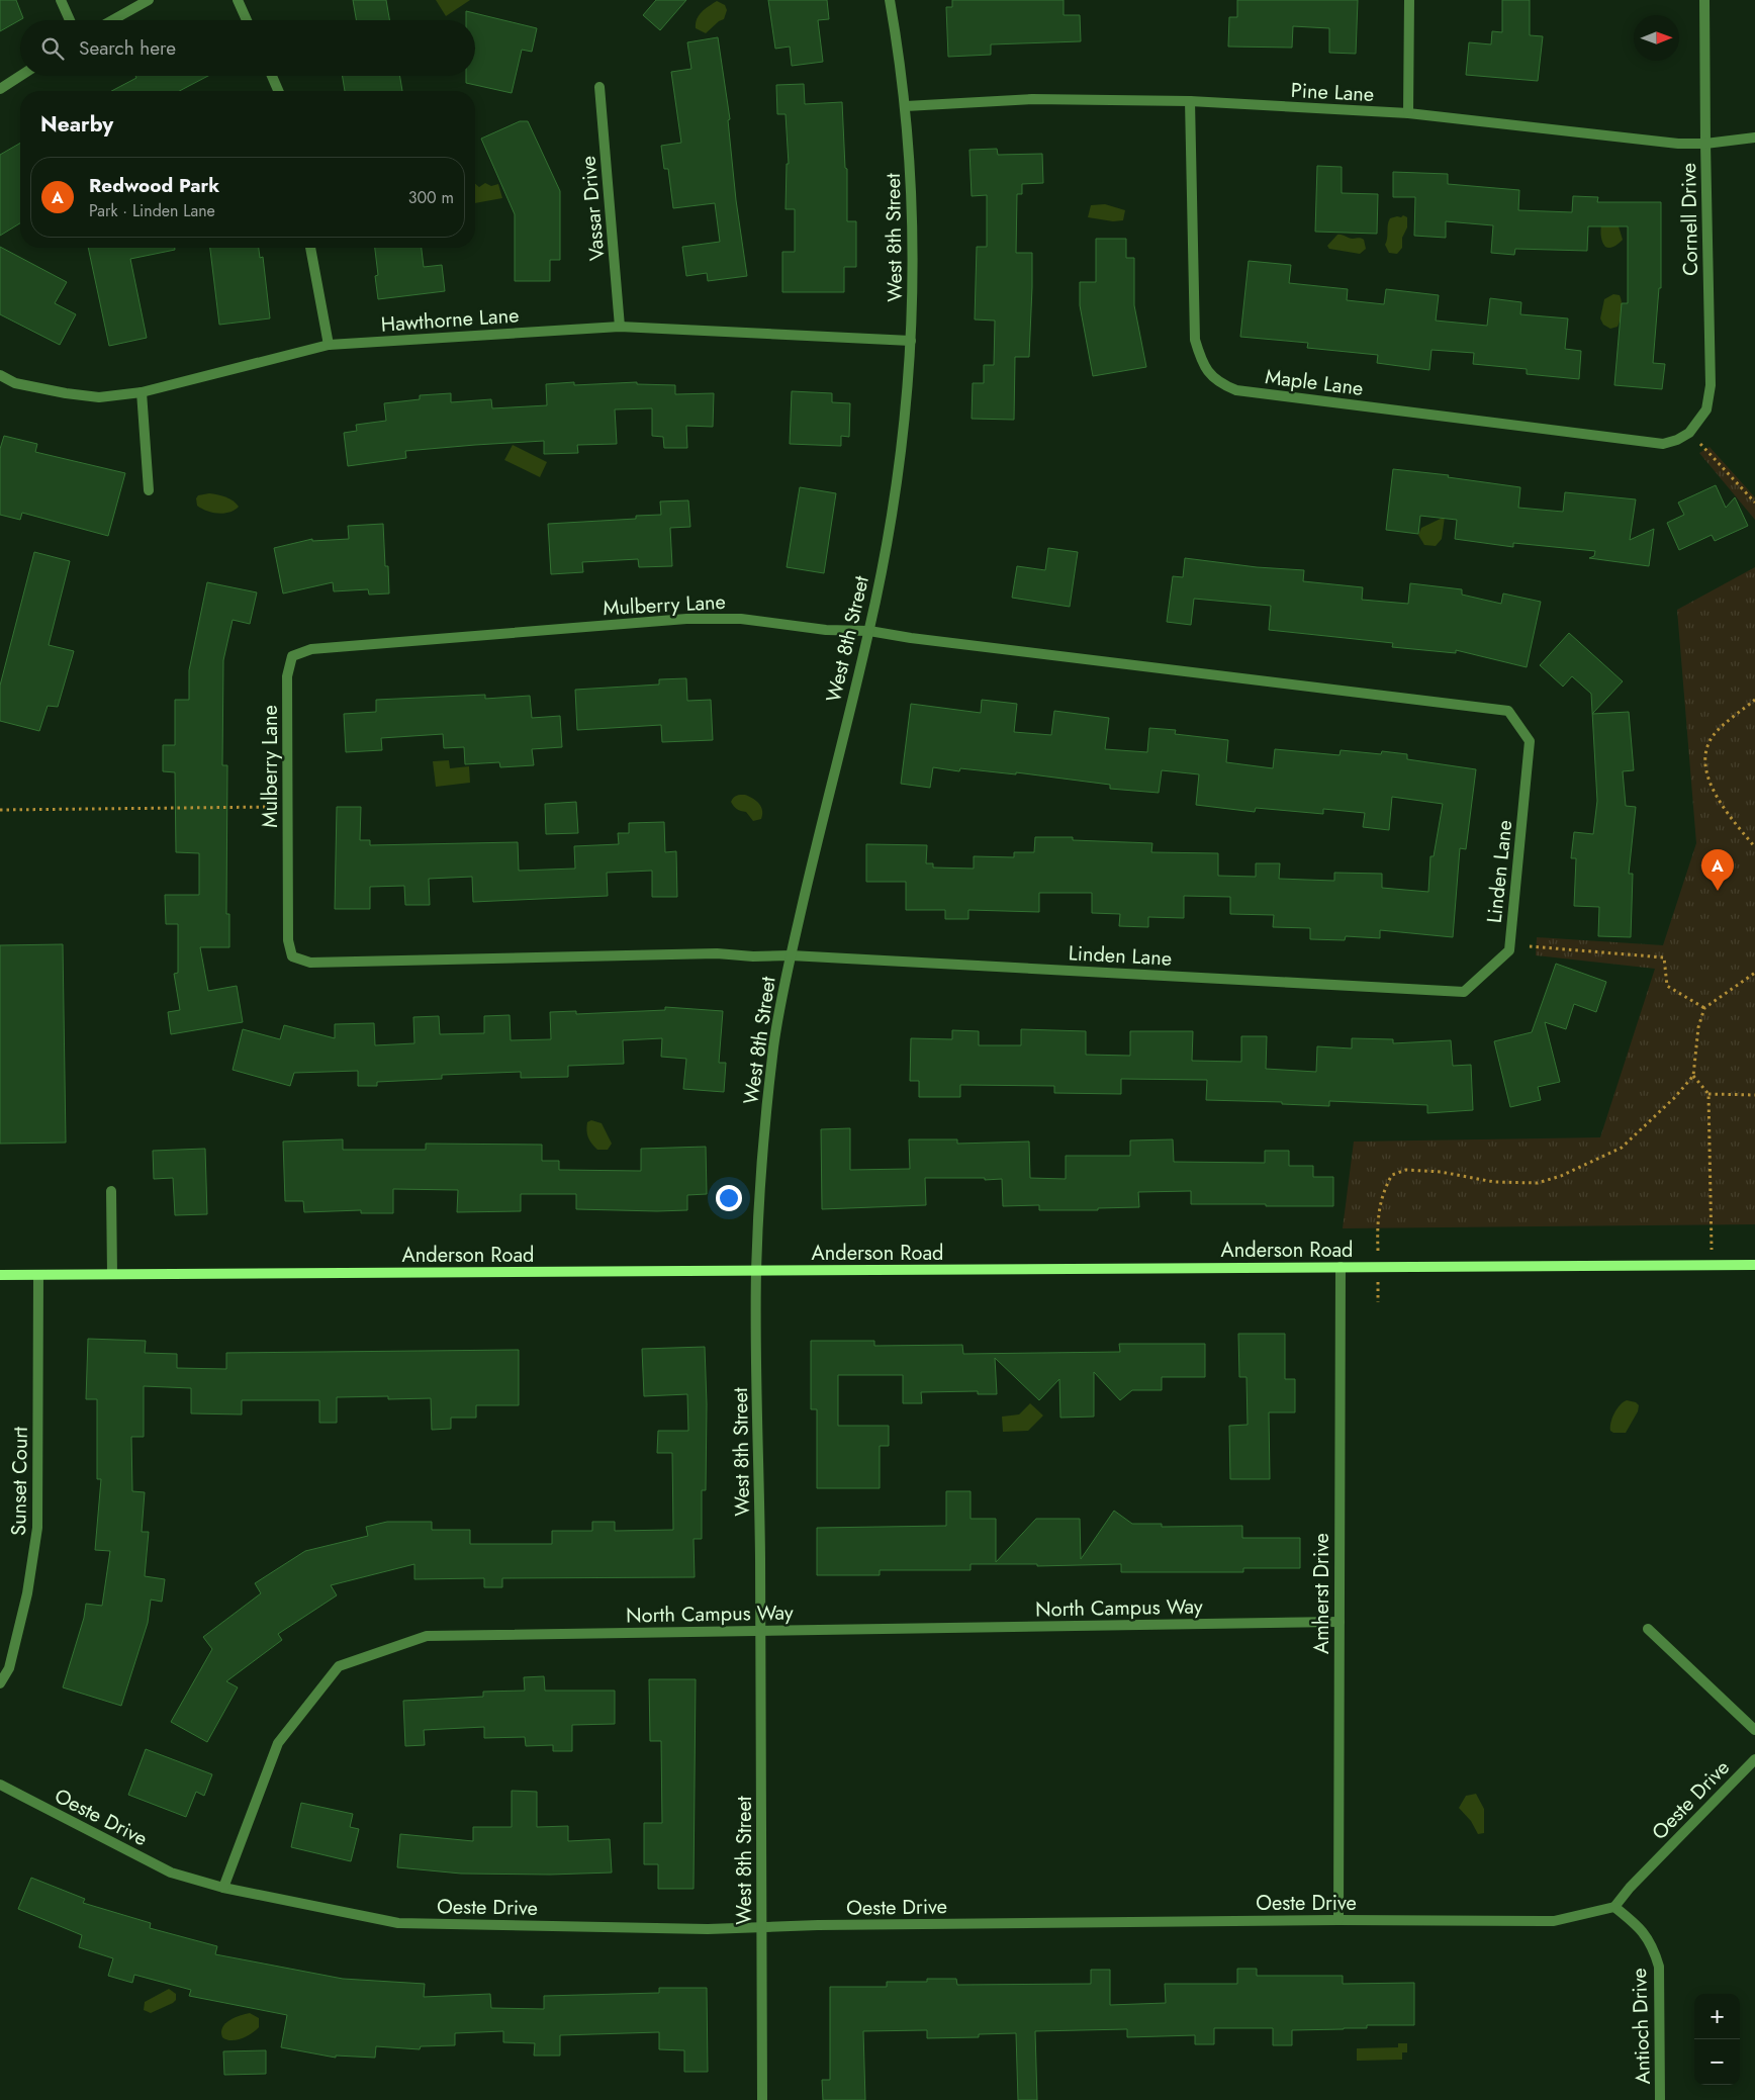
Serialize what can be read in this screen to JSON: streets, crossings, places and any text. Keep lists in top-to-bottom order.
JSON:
{
  "streets": {
    "main road": ["Anderson Road"],
    "street": [
      "Pine Lane",
      "Vassar Drive",
      "Cornell Drive",
      "West 8th Street",
      "Hawthorne Lane",
      "Maple Lane",
      "Mulberry Lane",
      "Linden Lane",
      "Sunset Court",
      "Amherst Drive",
      "North Campus Way",
      "Oeste Drive",
      "Antioch Drive"
    ]
  },
  "crossings": [
    ["Pine Lane", "Cornell Drive"],
    ["Pine Lane", "West 8th Street"],
    ["Pine Lane", "Maple Lane"],
    ["Vassar Drive", "Hawthorne Lane"],
    ["Cornell Drive", "Maple Lane"],
    ["West 8th Street", "Hawthorne Lane"],
    ["West 8th Street", "Mulberry Lane"],
    ["West 8th Street", "Linden Lane"],
    ["West 8th Street", "Anderson Road"],
    ["West 8th Street", "North Campus Way"],
    ["West 8th Street", "Oeste Drive"],
    ["Mulberry Lane", "Linden Lane"],
    ["Anderson Road", "Sunset Court"],
    ["Anderson Road", "Amherst Drive"],
    ["Amherst Drive", "North Campus Way"],
    ["Amherst Drive", "Oeste Drive"],
    ["North Campus Way", "Oeste Drive"],
    ["Oeste Drive", "Antioch Drive"]
  ],
  "north": "right",
  "page": {
    "search": "Search here",
    "heading": "Nearby",
    "list": [
      {
        "mark": "A",
        "name": "Redwood Park",
        "note": "Park · Linden Lane",
        "value": "300 m"
      }
    ],
    "pins": "A",
    "map_buttons": ["+", "−"]
  }
}
